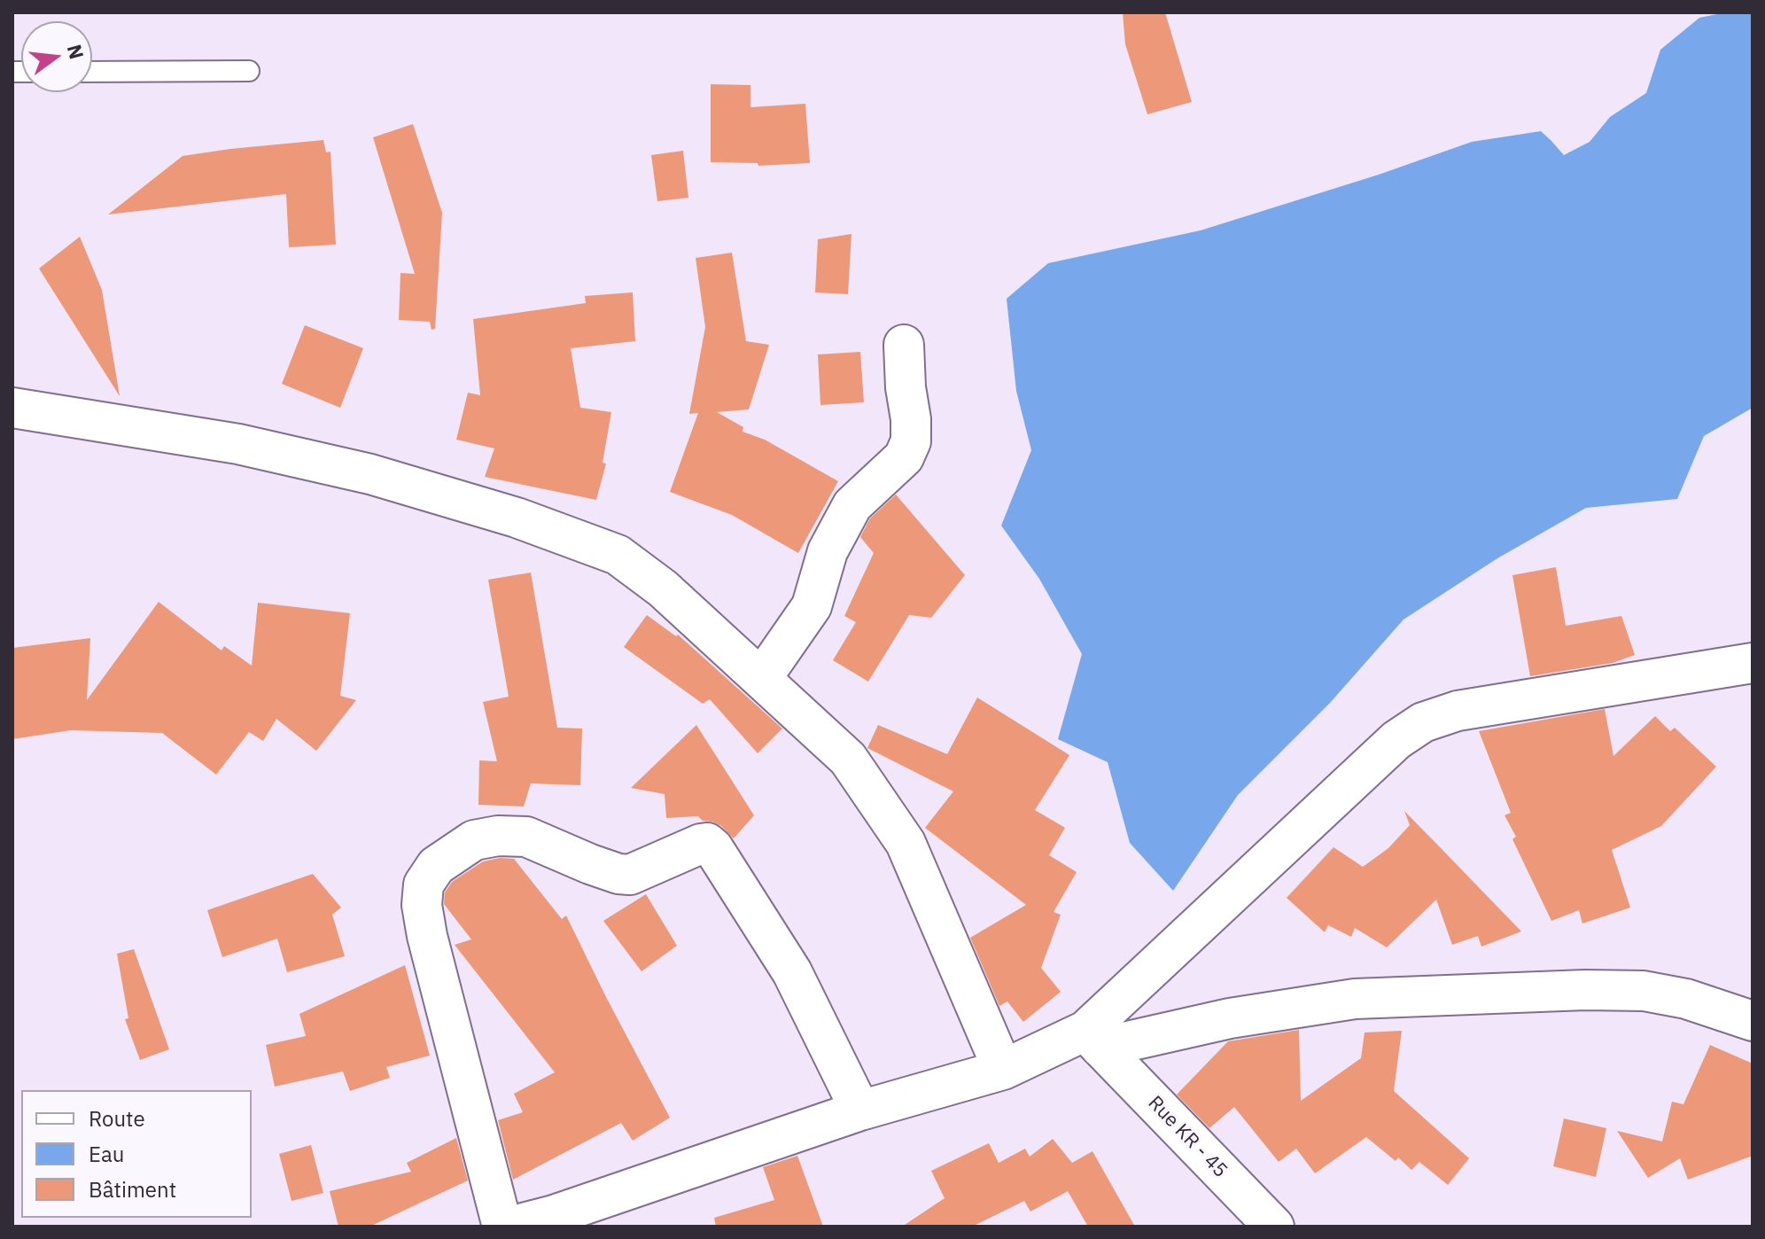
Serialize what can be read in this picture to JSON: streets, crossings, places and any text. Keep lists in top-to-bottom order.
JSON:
{
  "streets": {
    "street": ["Rue KR - 45"]
  },
  "legend": ["Route", "Eau", "Bâtiment"],
  "north": "right"
}
